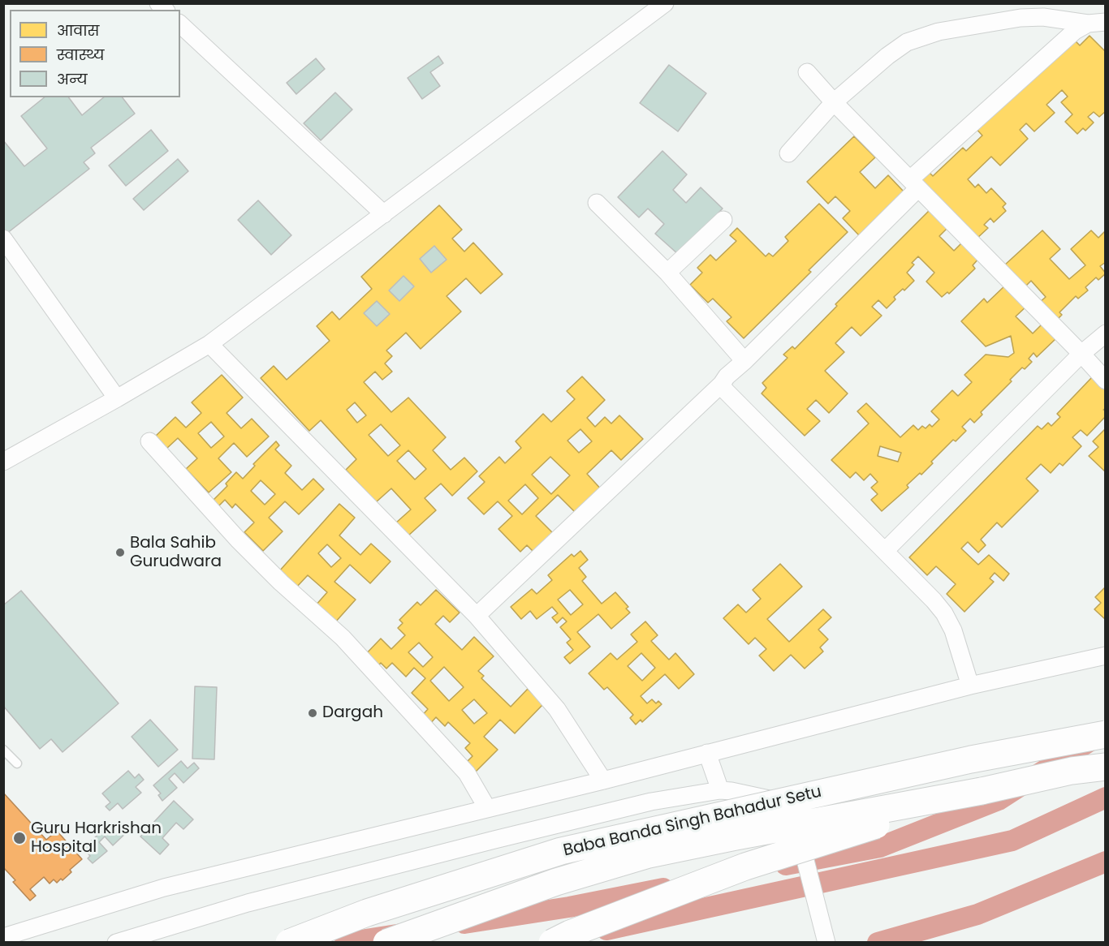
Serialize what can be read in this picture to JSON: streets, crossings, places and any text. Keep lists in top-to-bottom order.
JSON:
{
  "streets": {
    "highway": ["Baba Banda Singh Bahadur Setu"]
  },
  "places": ["Bala Sahib Gurudwara", "Dargah", "Guru Harkrishan Hospital"],
  "legend": ["आवास", "स्वास्थ्य", "अन्य"]
}
